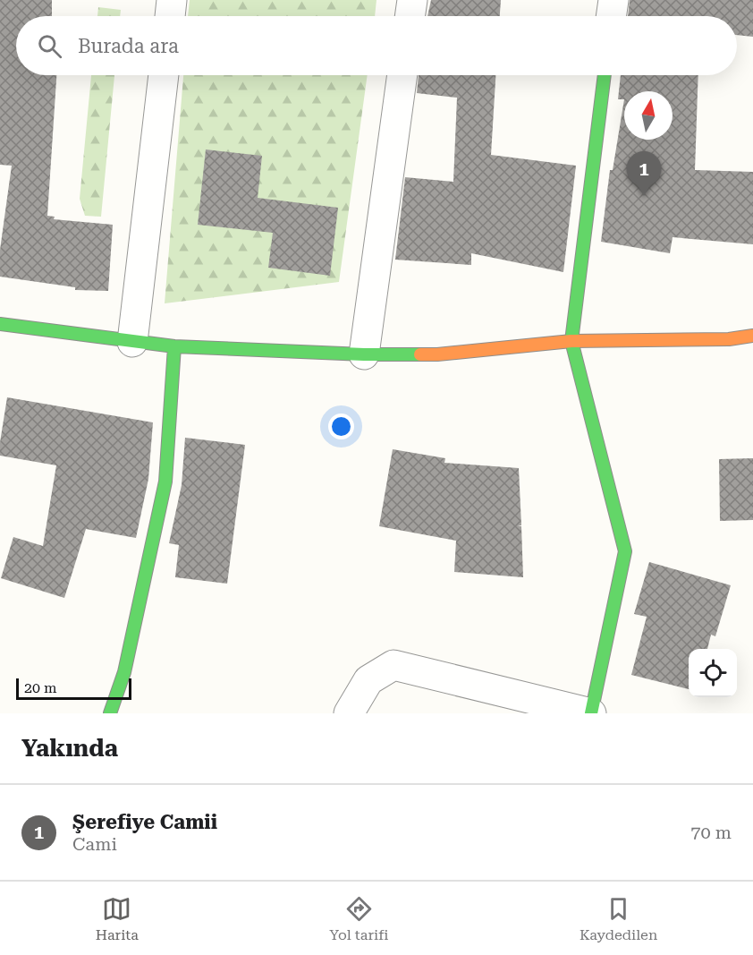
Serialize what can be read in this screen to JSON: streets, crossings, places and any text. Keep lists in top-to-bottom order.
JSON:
{
  "scale_bar": "20 m",
  "north": "top",
  "page": {
    "search": "Burada ara",
    "pins": "1",
    "scale": "20 m",
    "heading": "Yakında",
    "list": [
      {
        "mark": "1",
        "name": "Şerefiye Camii",
        "note": "Cami",
        "value": "70 m"
      }
    ],
    "nav": ["Harita", "Yol tarifi", "Kaydedilen"]
  }
}
